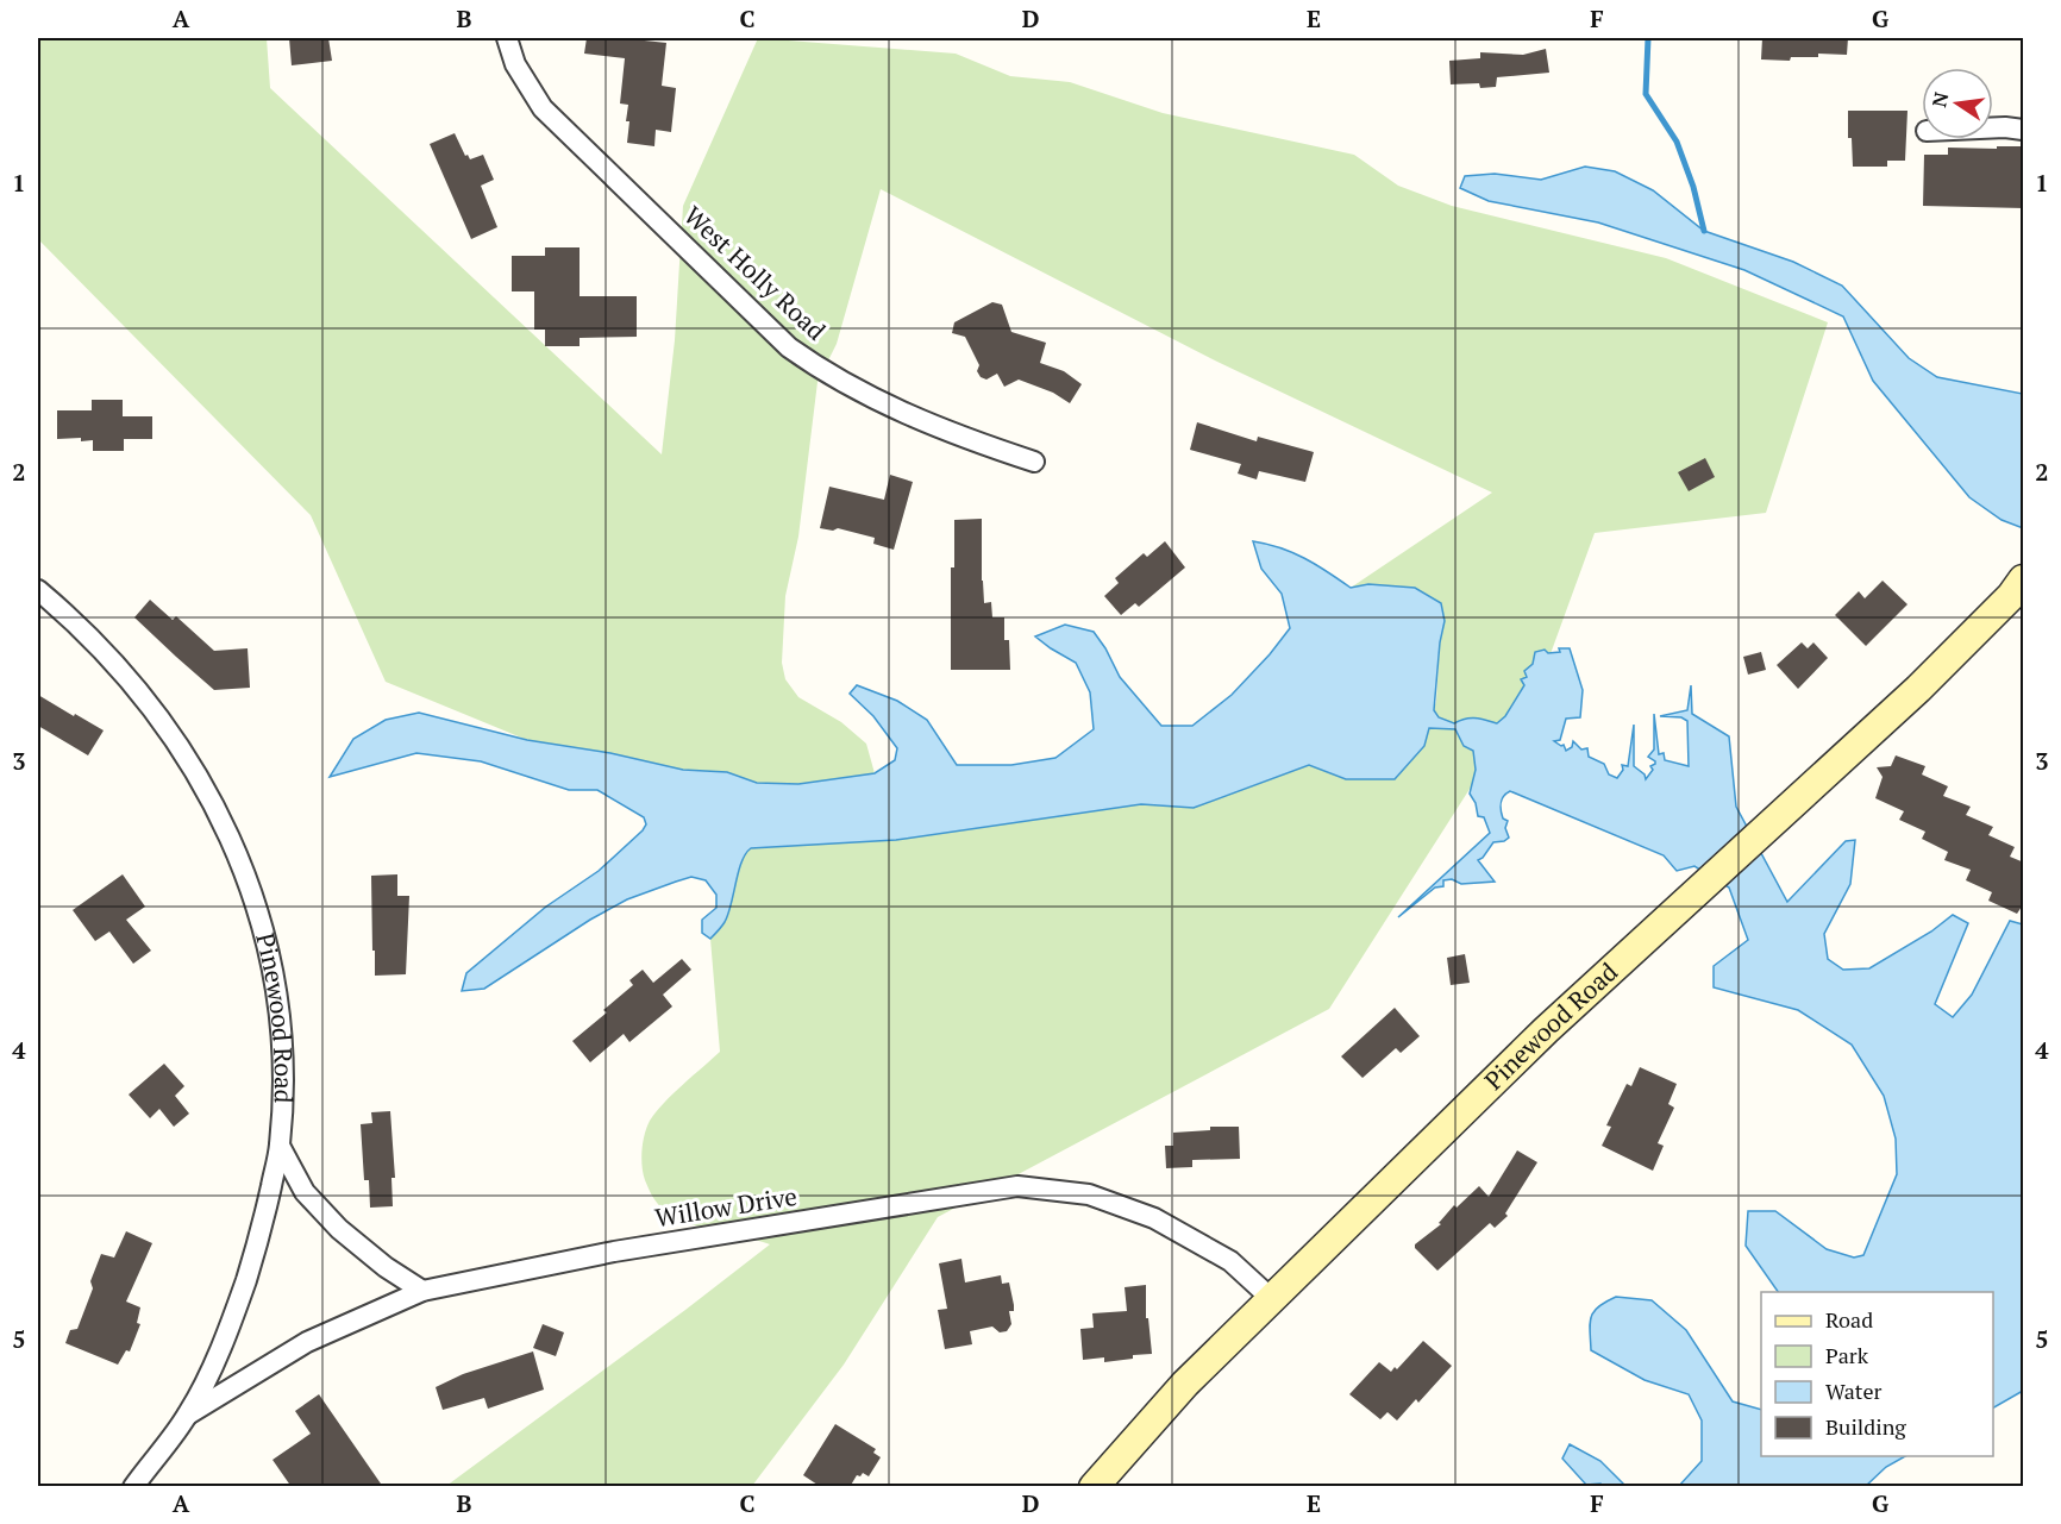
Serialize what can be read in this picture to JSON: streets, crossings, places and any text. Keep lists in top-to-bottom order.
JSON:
{
  "streets": {
    "street": ["West Holly Road", "Pinewood Road", "Willow Drive"]
  },
  "crossings": [
    ["Pinewood Road", "Willow Drive"]
  ],
  "legend": [
    "Road",
    "Park",
    "Water",
    "Building"
  ],
  "north": "left",
  "grid": {
    "columns": [
      "A",
      "B",
      "C",
      "D",
      "E",
      "F",
      "G"
    ],
    "rows": [
      "1",
      "2",
      "3",
      "4",
      "5"
    ]
  }
}
